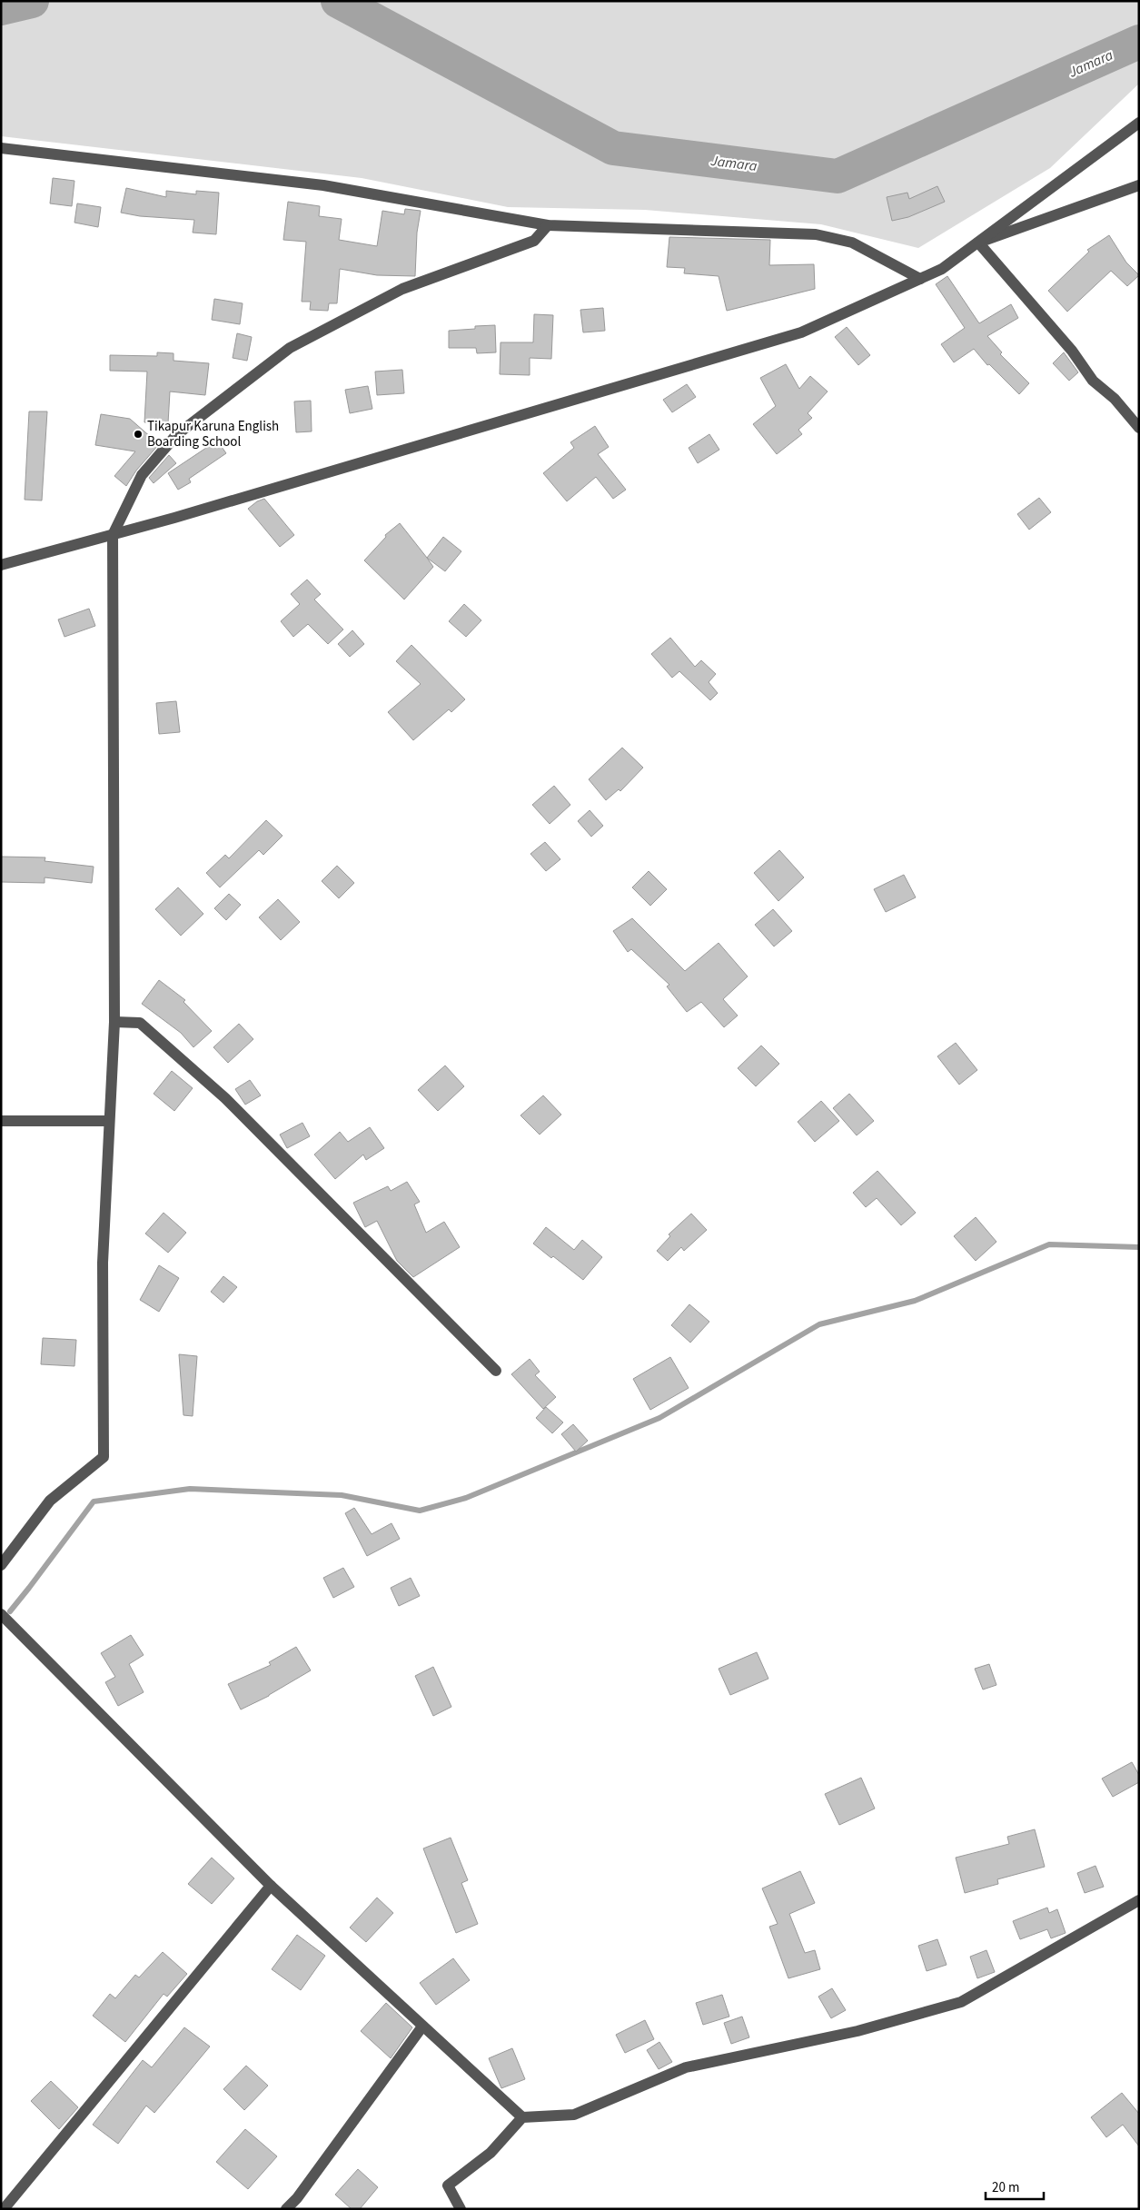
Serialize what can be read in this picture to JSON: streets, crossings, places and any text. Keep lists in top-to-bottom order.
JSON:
{
  "water": ["Jamara"],
  "places": ["Tikapur Karuna English Boarding School"],
  "scale_bar": "20 m"
}
